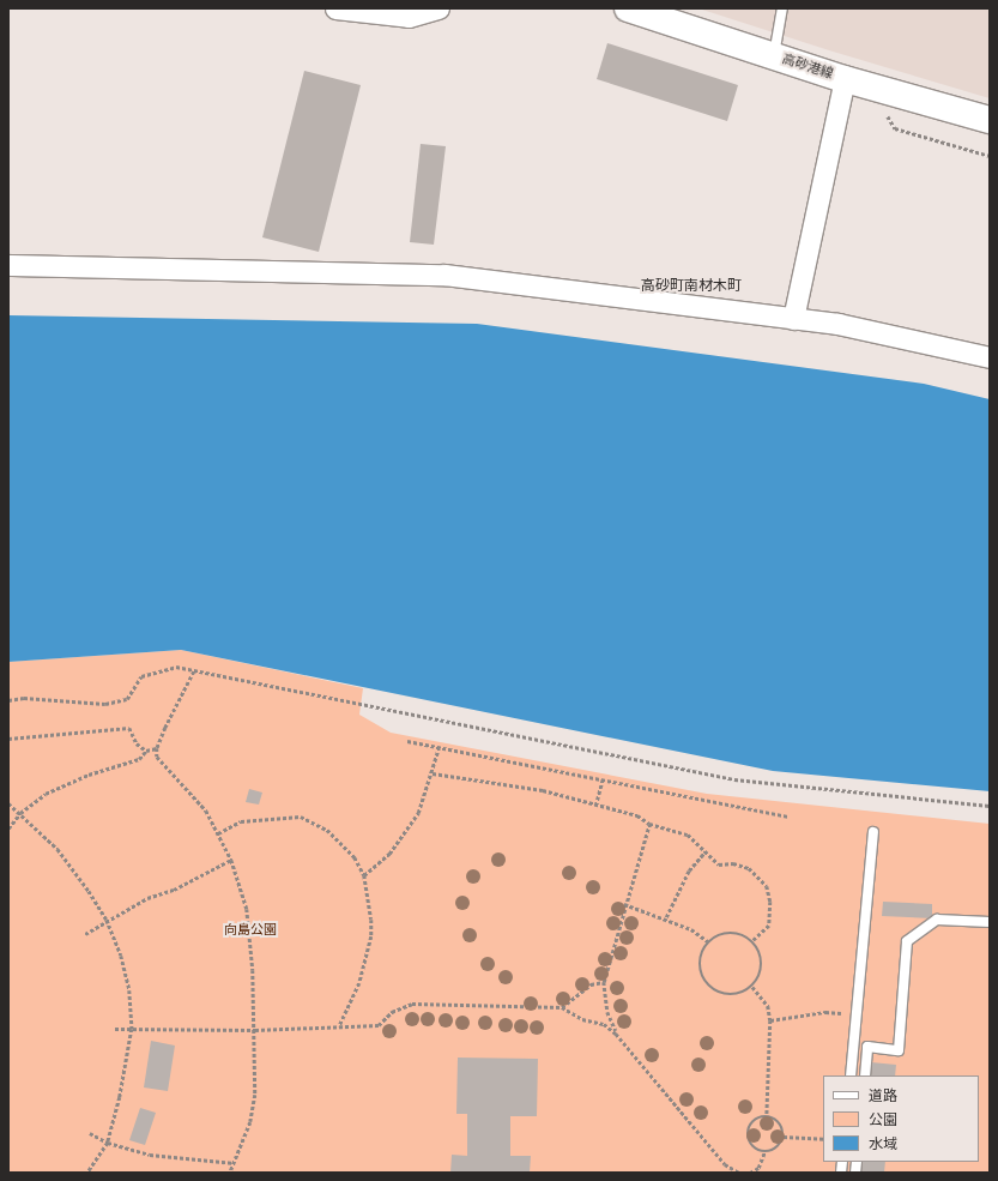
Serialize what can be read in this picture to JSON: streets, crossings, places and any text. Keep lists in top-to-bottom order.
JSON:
{
  "streets": {
    "main road": ["高砂港線"]
  },
  "districts": ["高砂町南材木町"],
  "parks": ["向島公園"],
  "legend": ["道路", "公園", "水域"]
}
